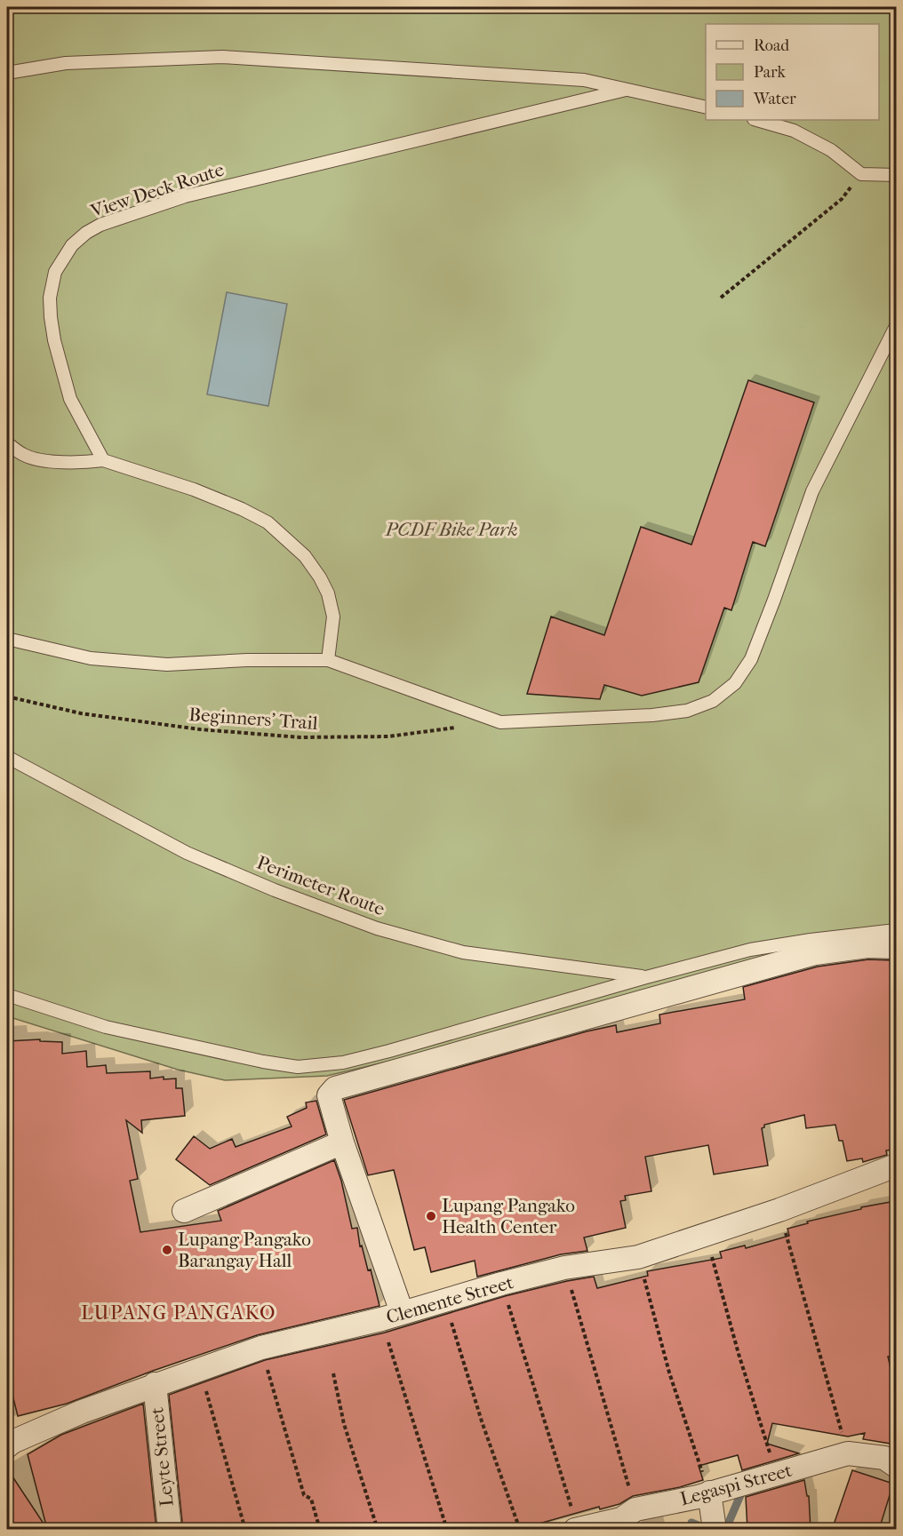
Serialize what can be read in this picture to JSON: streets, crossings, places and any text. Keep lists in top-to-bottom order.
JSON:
{
  "streets": {
    "street": ["Clemente Street", "Leyte Street", "Legaspi Street"],
    "lane": ["View Deck Route", "Perimeter Route"],
    "path": ["Beginners' Trail"]
  },
  "crossings": [
    ["Clemente Street", "Leyte Street"]
  ],
  "districts": ["LUPANG PANGAKO"],
  "parks": ["PCDF Bike Park"],
  "places": ["Lupang Pangako Health Center", "Lupang Pangako Barangay Hall"],
  "legend": ["Road", "Park", "Water"]
}
